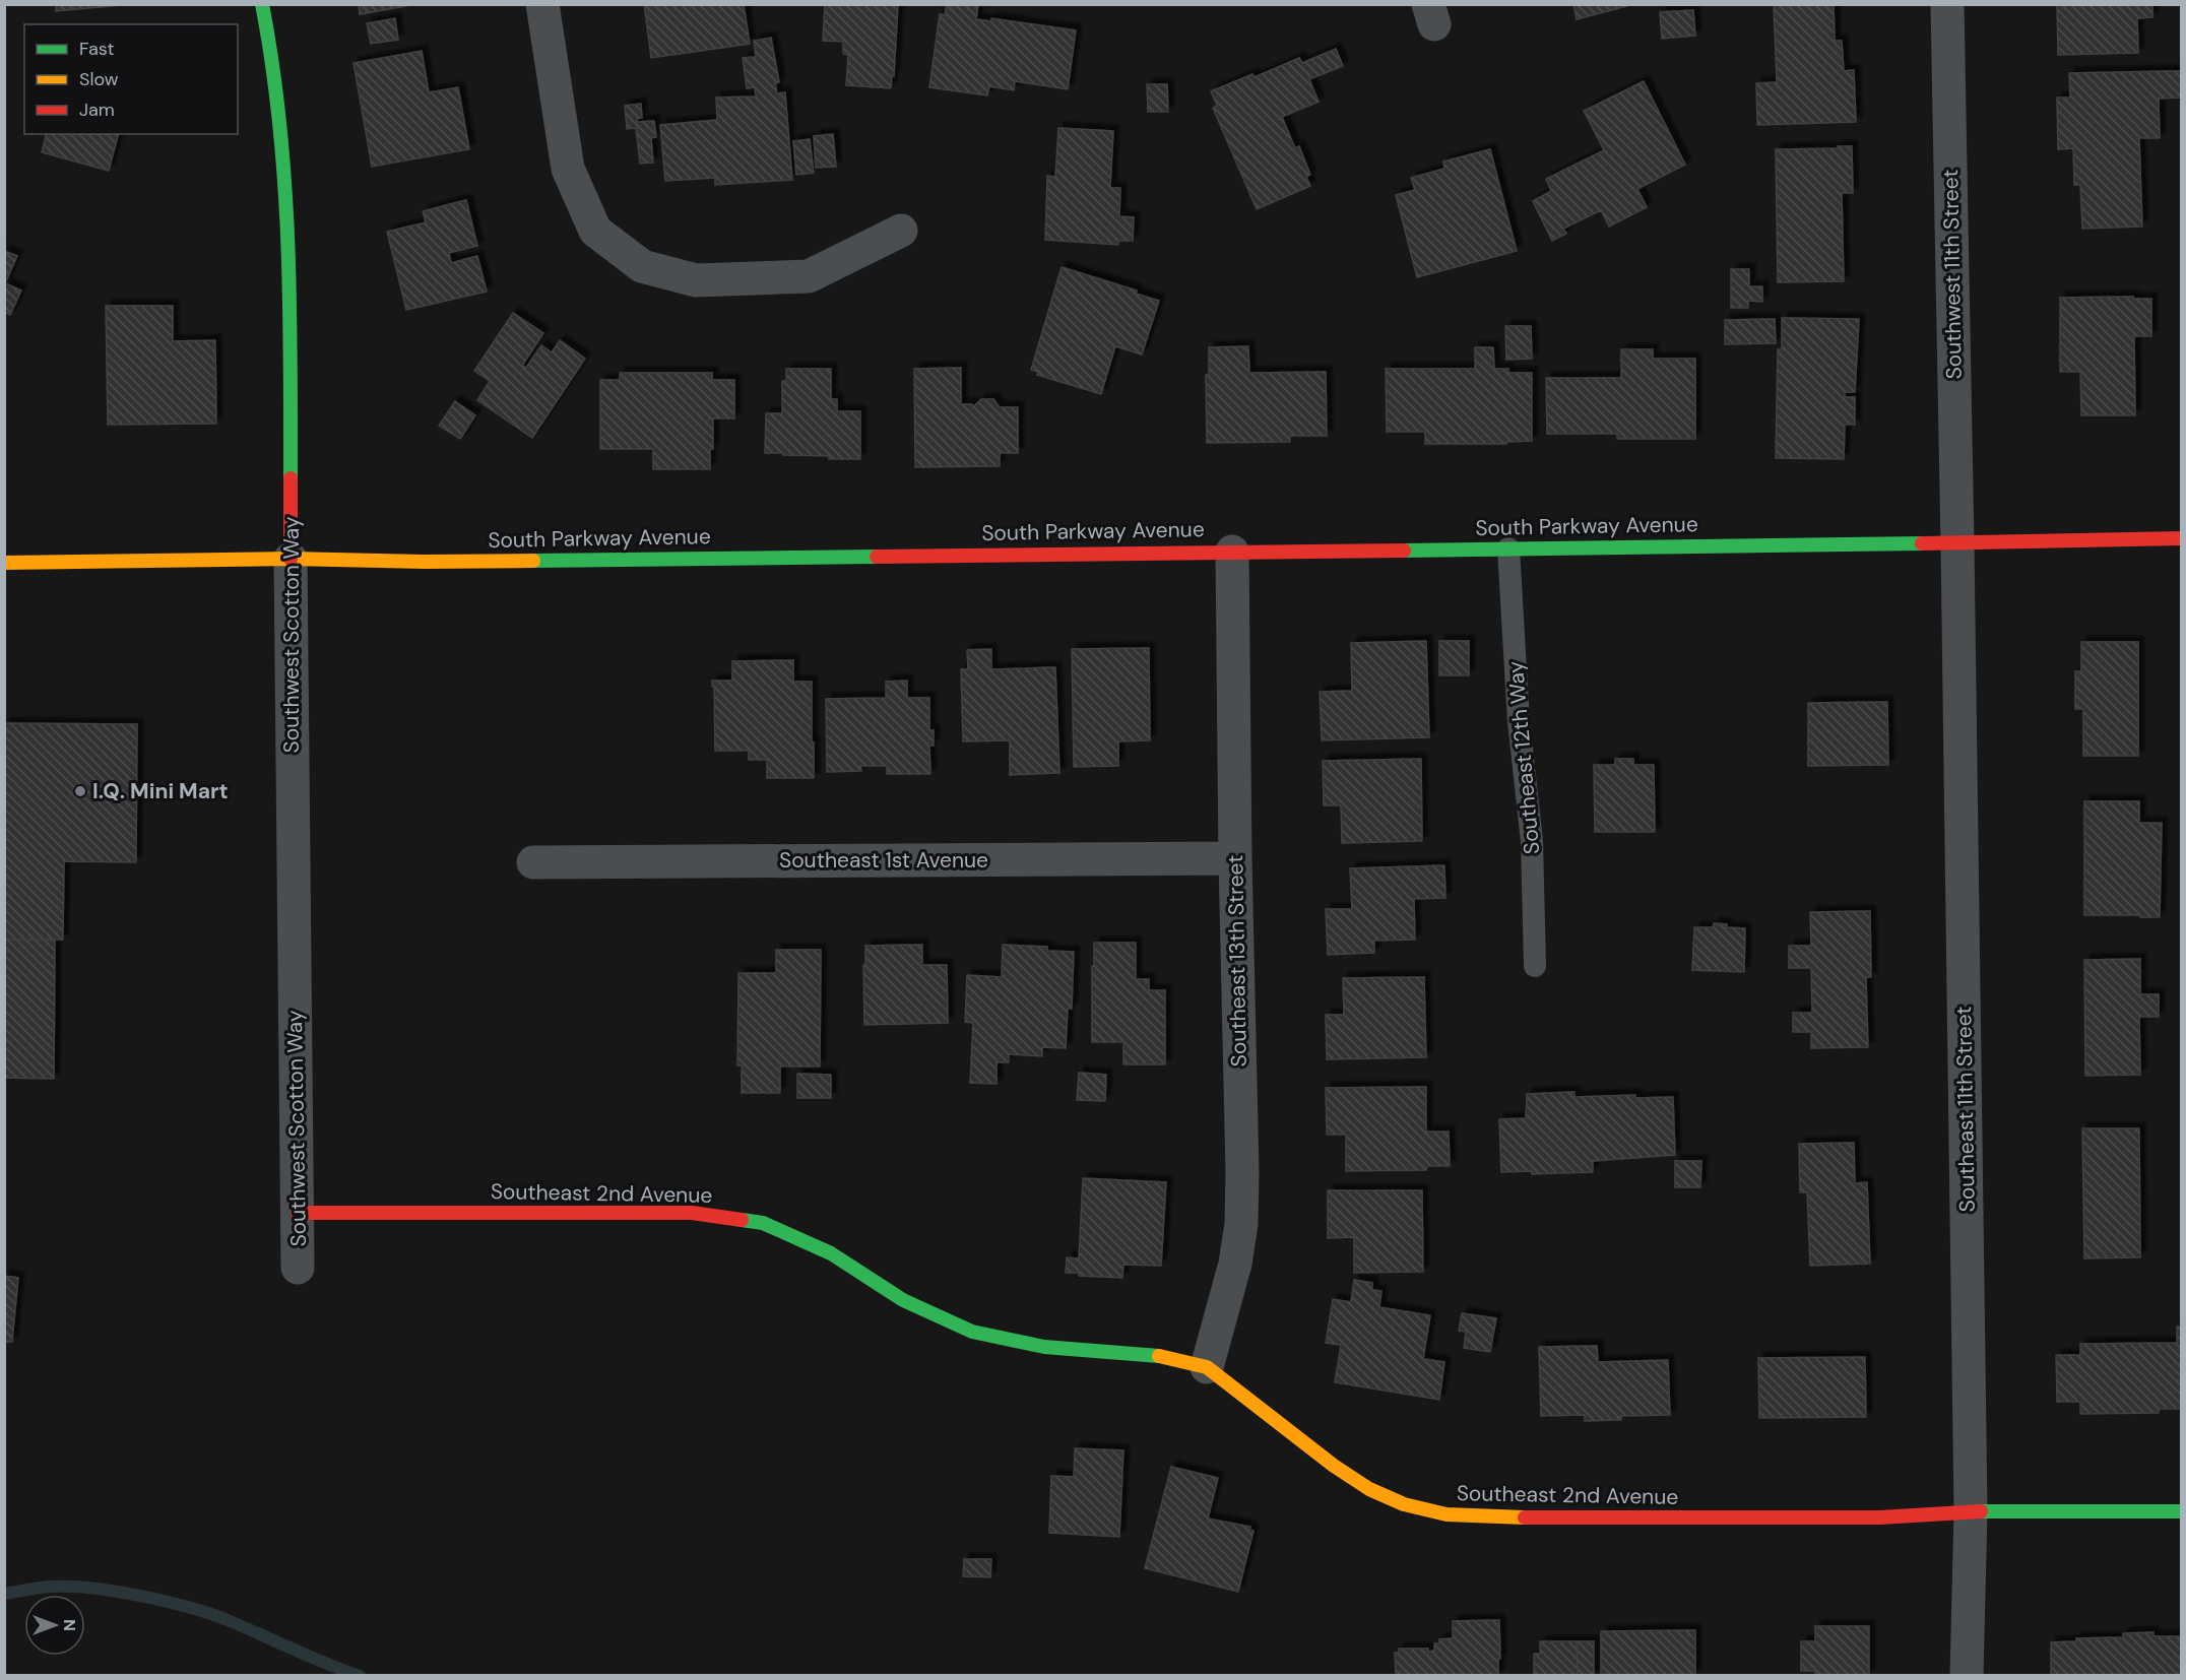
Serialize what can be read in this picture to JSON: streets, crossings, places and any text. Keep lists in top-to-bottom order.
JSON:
{
  "streets": {
    "street": [
      "Southwest 11th Street",
      "South Parkway Avenue",
      "Southwest Scotton Way",
      "Southeast 1st Avenue",
      "Southeast 13th Street",
      "Southeast 11th Street",
      "Southeast 2nd Avenue"
    ],
    "lane": ["Southeast 12th Way"]
  },
  "crossings": [
    ["Southwest 11th Street", "South Parkway Avenue"],
    ["Southwest 11th Street", "Southeast 11th Street"],
    ["South Parkway Avenue", "Southwest Scotton Way"],
    ["South Parkway Avenue", "Southeast 12th Way"],
    ["South Parkway Avenue", "Southeast 13th Street"],
    ["South Parkway Avenue", "Southeast 11th Street"],
    ["Southwest Scotton Way", "Southeast 2nd Avenue"],
    ["Southeast 1st Avenue", "Southeast 13th Street"],
    ["Southeast 13th Street", "Southeast 2nd Avenue"],
    ["Southeast 11th Street", "Southeast 2nd Avenue"]
  ],
  "places": ["I.Q. Mini Mart"],
  "legend": ["Fast", "Slow", "Jam"],
  "north": "right"
}
